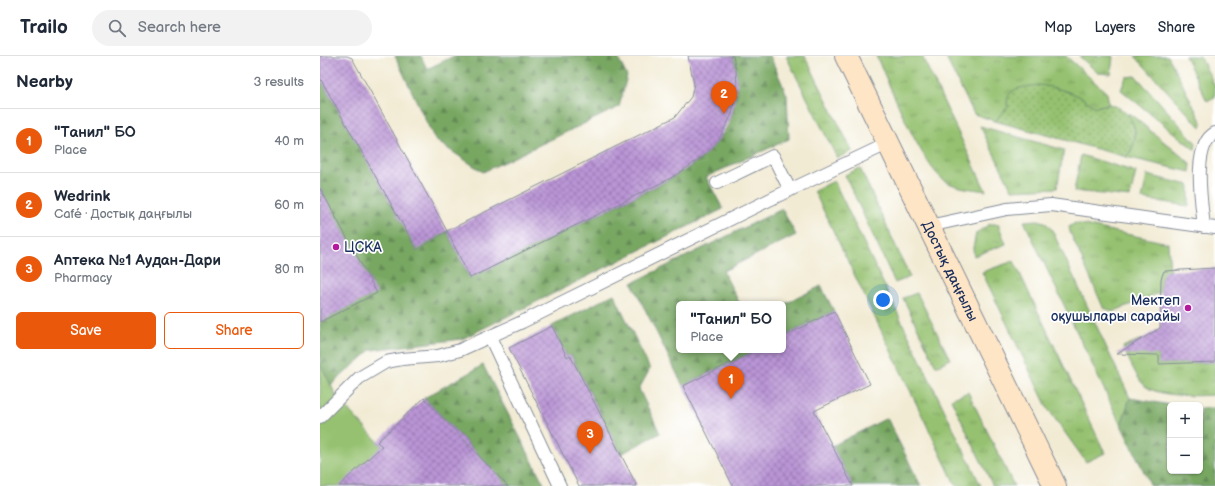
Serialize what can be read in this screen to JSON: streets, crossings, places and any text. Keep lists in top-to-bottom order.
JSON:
{
  "streets": {
    "main road": ["Достық даңғылы"]
  },
  "places": ["ЦСКА", "Мектеп оқушылары сарайы"],
  "page": {
    "header": "Trailo",
    "search": "Search here",
    "nav": ["Map", "Layers", "Share"],
    "heading": ["Nearby", "3 results"],
    "pins": ["2", "1", "3"],
    "list": [
      {
        "mark": "1",
        "name": "\"Танил\" БО",
        "note": "Place",
        "value": "40 m"
      },
      {
        "mark": "2",
        "name": "Wedrink",
        "note": "Café · Достық даңғылы",
        "value": "60 m"
      },
      {
        "mark": "3",
        "name": "Аптека №1 Аудан-Дари",
        "note": "Pharmacy",
        "value": "80 m"
      }
    ],
    "buttons": ["Save", "Share"],
    "popup": ["\"Танил\" БО", "Place"],
    "map_buttons": ["+", "−"]
  }
}
